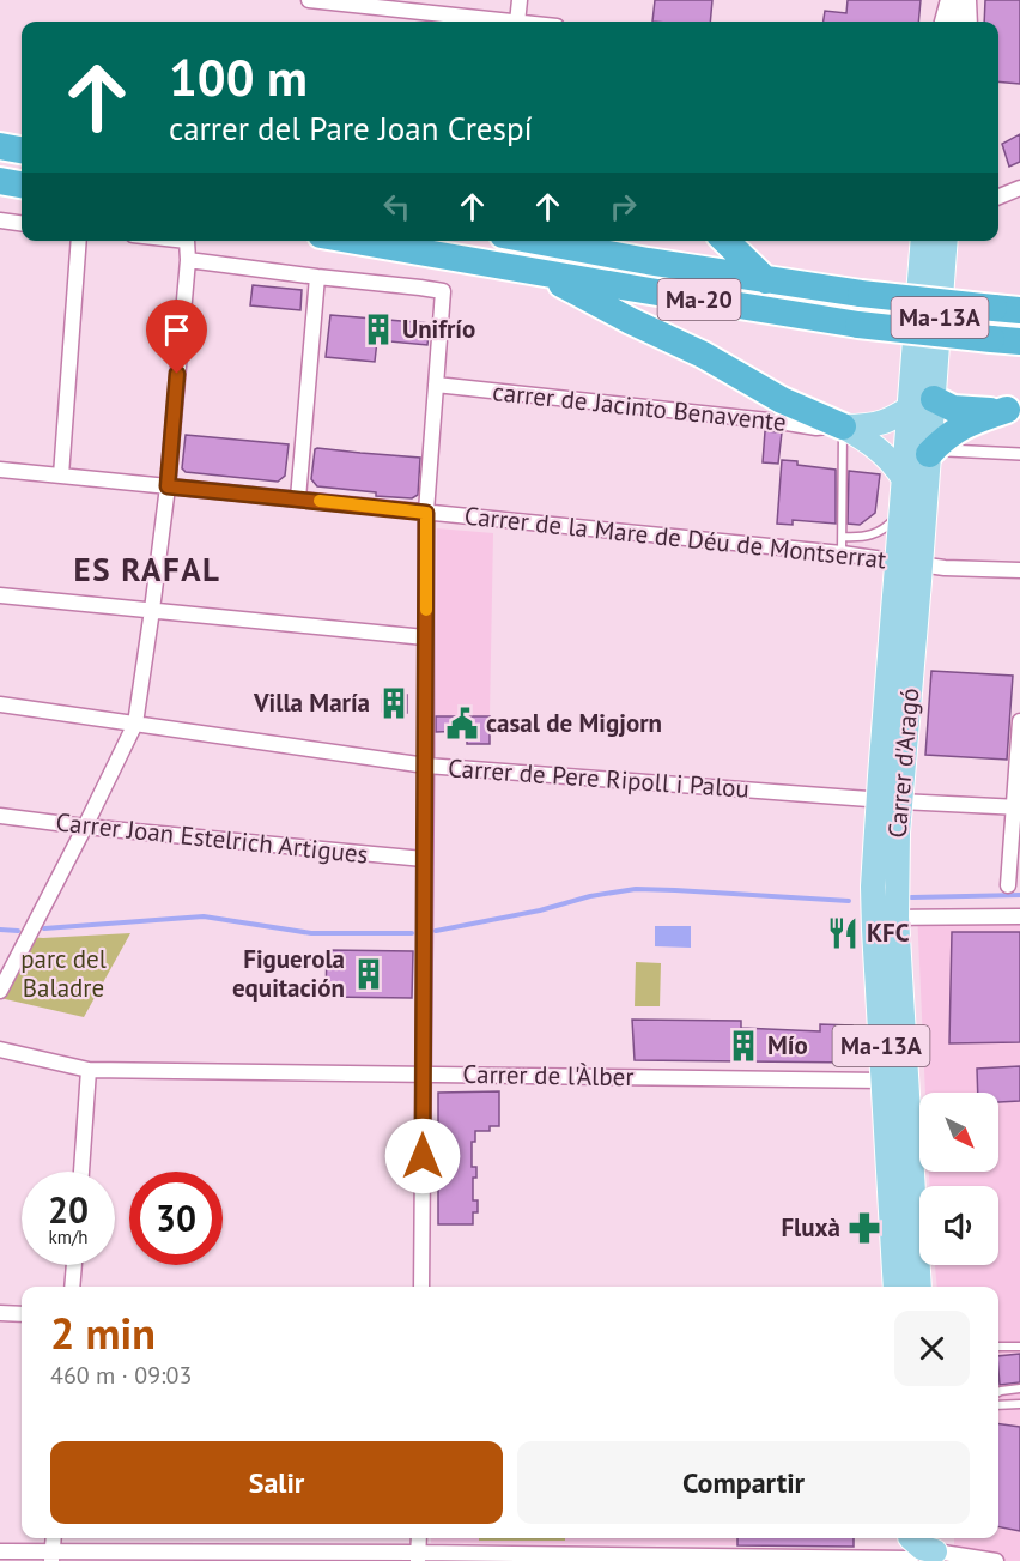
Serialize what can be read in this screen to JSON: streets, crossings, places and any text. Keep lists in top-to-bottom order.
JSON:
{
  "streets": {
    "highway": ["Ma-20"],
    "main road": ["Ma-13A", "Carrer d'Aragó"],
    "street": [
      "carrer de Jacinto Benavente",
      "Carrer de la Mare de Déu de Montserrat",
      "Carrer de Pere Ripoll i Palou",
      "Carrer Joan Estelrich Artigues",
      "Carrer de l'Àlber"
    ]
  },
  "crossings": [
    ["Carrer de la Mare de Déu de Montserrat", "Carrer d'Aragó"],
    ["Carrer d'Aragó", "Carrer de Pere Ripoll i Palou"],
    ["Carrer d'Aragó", "Carrer de l'Àlber"]
  ],
  "districts": ["ES RAFAL"],
  "parks": ["parc del Baladre"],
  "places": {
    "building": [
      "Unifrío",
      "Villa María",
      "Figuerola equitación",
      "Mío"
    ],
    "public building": ["casal de Migjorn"],
    "restaurant": ["KFC"],
    "pharmacy": ["Fluxà"]
  },
  "north": "bottom right",
  "page": {
    "turn": ["100 m", "carrer del Pare Joan Crespí"],
    "speed": "20 km/h",
    "limit": "30",
    "heading": ["2 min", "460 m · 09:03"],
    "buttons": ["Salir", "Compartir"]
  }
}
